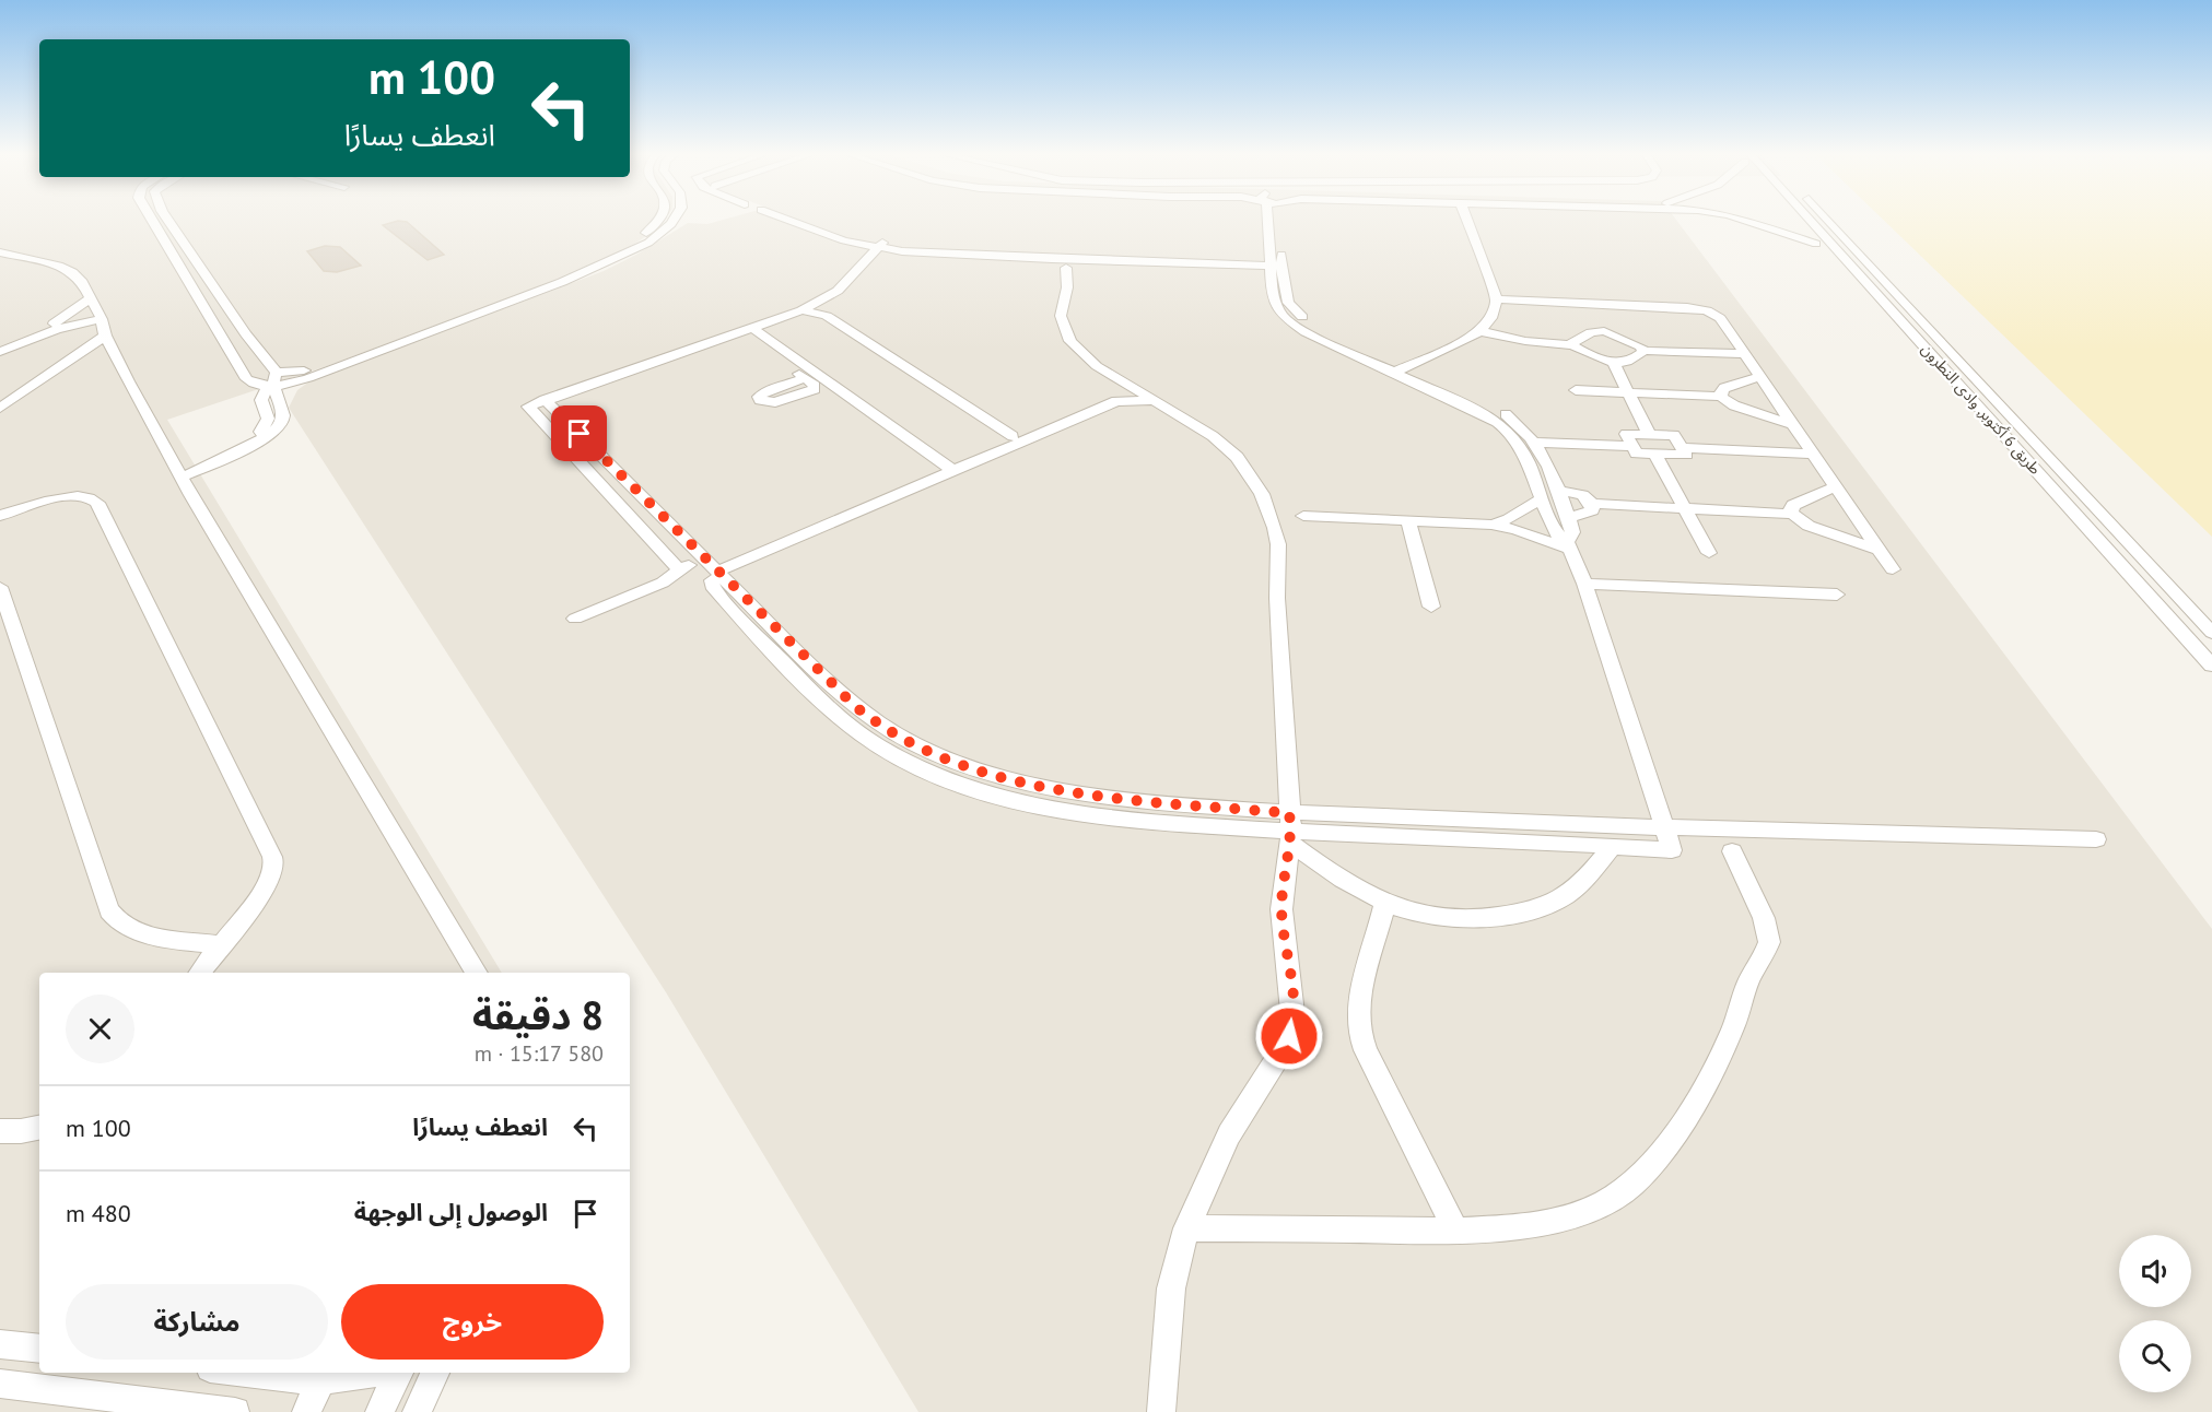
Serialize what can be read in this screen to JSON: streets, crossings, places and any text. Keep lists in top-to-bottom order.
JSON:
{
  "streets": {
    "street": ["طريق 6 أكتوبر, وادى النطرون"]
  },
  "page": {
    "turn": ["100 m", "انعطف يسارًا"],
    "heading": ["8 دقيقة", "580 m · 15:17"],
    "list": [
      {
        "name": "انعطف يسارًا",
        "value": "100 m"
      },
      {
        "name": "الوصول إلى الوجهة",
        "value": "480 m"
      }
    ],
    "buttons": ["خروج", "مشاركة"]
  }
}
